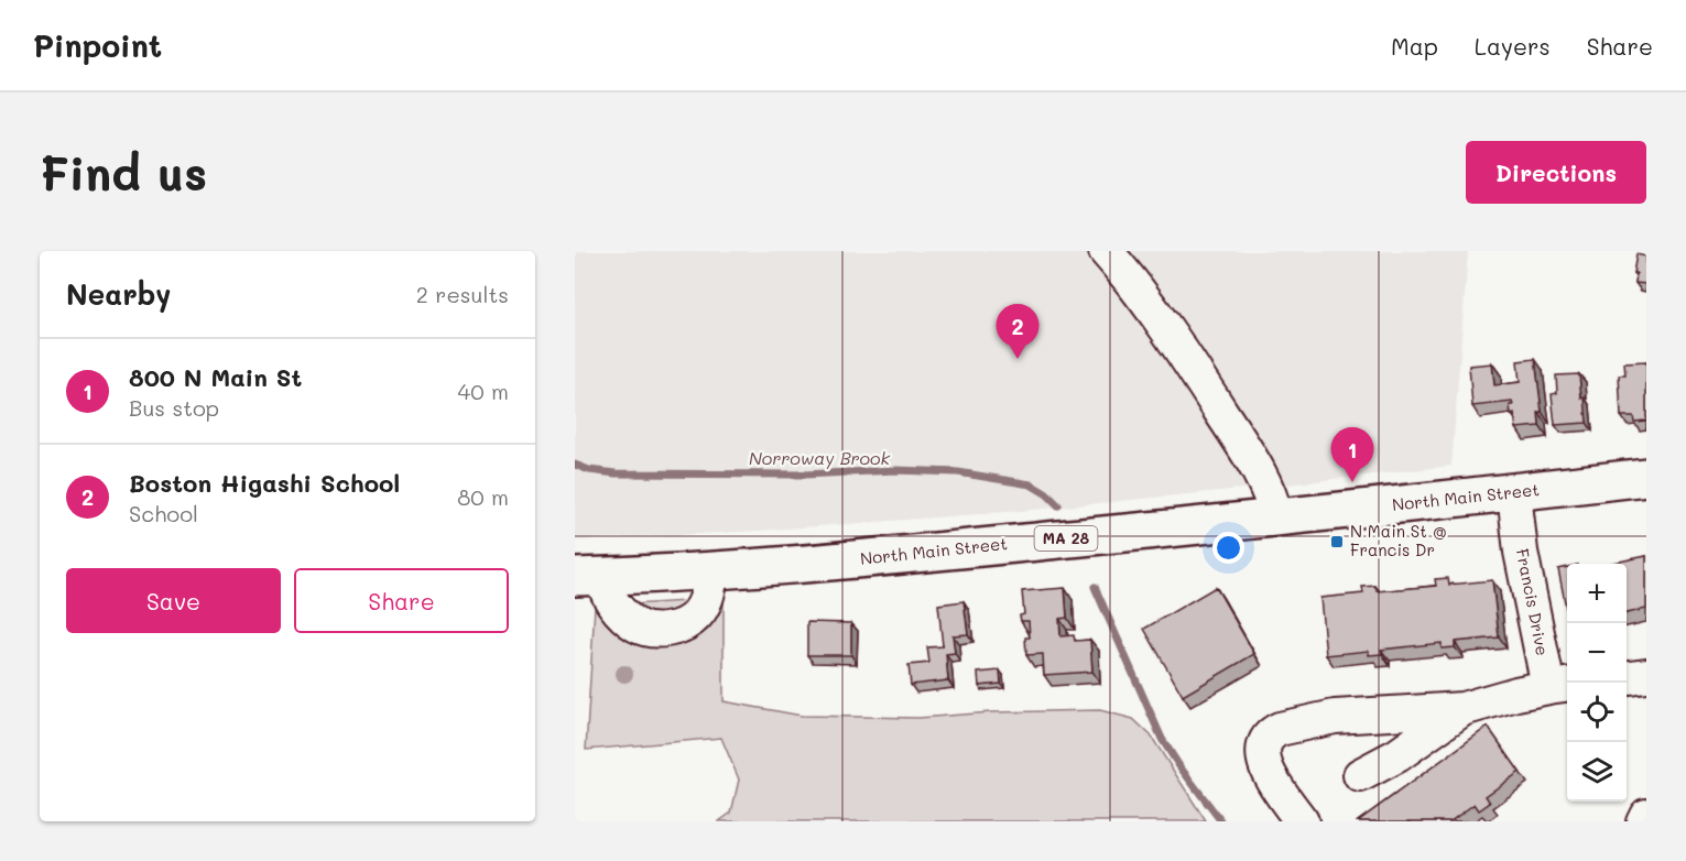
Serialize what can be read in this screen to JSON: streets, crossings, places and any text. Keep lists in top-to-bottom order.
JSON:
{
  "streets": {
    "main road": ["North Main Street", "MA 28"],
    "street": ["Francis Drive"]
  },
  "crossings": [
    ["North Main Street", "Francis Drive"]
  ],
  "water": ["Norroway Brook"],
  "places": {
    "transit": ["N Main St @ Francis Dr"]
  },
  "page": {
    "header": "Pinpoint",
    "nav": ["Map", "Layers", "Share"],
    "buttons": [
      "Directions",
      ["Save", "Share"]
    ],
    "title": "Find us",
    "heading": ["Nearby", "2 results"],
    "pins": ["2", "1"],
    "list": [
      {
        "mark": "1",
        "name": "800 N Main St",
        "note": "Bus stop",
        "value": "40 m"
      },
      {
        "mark": "2",
        "name": "Boston Higashi School",
        "note": "School",
        "value": "80 m"
      }
    ],
    "map_buttons": ["+", "−"]
  }
}
